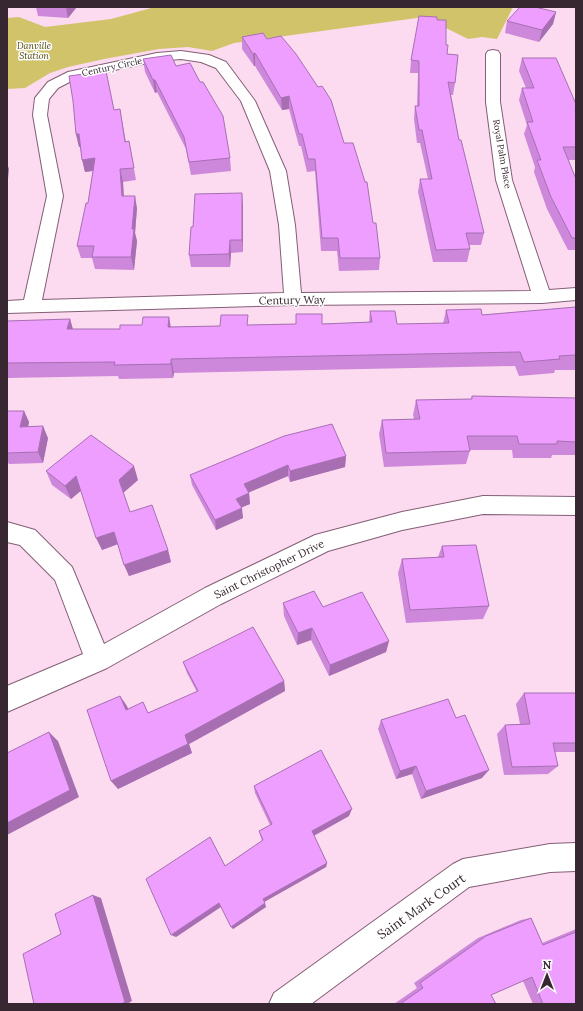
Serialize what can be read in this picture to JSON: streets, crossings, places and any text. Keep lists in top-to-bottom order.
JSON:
{
  "streets": {
    "street": [
      "Century Circle",
      "Royal Palm Place",
      "Century Way",
      "Saint Christopher Drive",
      "Saint Mark Court"
    ]
  },
  "crossings": [
    ["Century Circle", "Century Way"],
    ["Royal Palm Place", "Century Way"]
  ],
  "parks": ["Danville Station"],
  "north": "top"
}
